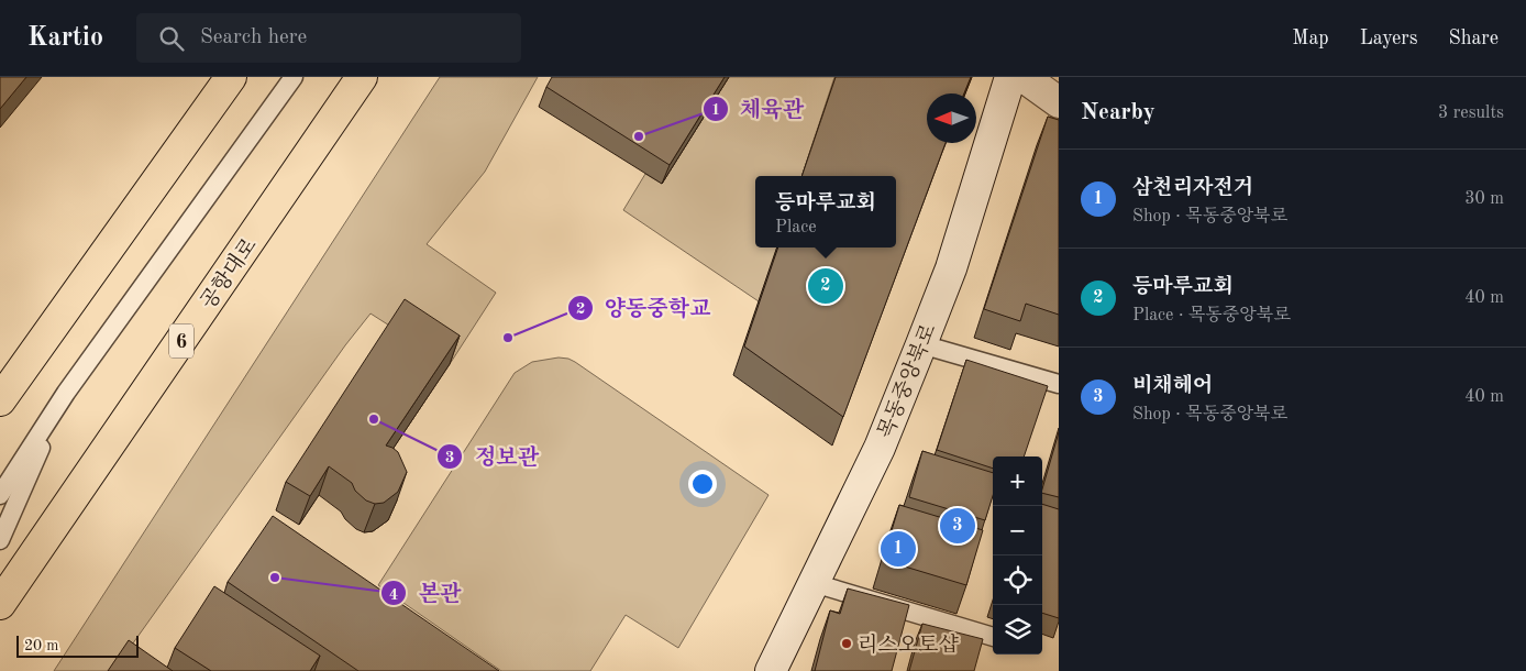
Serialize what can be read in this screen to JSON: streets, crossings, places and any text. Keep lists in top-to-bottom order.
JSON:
{
  "streets": {
    "main road": ["공항대로", "6"],
    "street": ["목동중앙북로"]
  },
  "places": [
    "체육관",
    "양동중학교",
    "정보관",
    "본관",
    "리스오토샵"
  ],
  "scale_bar": "20 m",
  "north": "left",
  "page": {
    "header": "Kartio",
    "search": "Search here",
    "nav": ["Map", "Layers", "Share"],
    "heading": ["Nearby", "3 results"],
    "list": [
      {
        "mark": "1",
        "name": "삼천리자전거",
        "note": "Shop · 목동중앙북로",
        "value": "30 m"
      },
      {
        "mark": "2",
        "name": "등마루교회",
        "note": "Place · 목동중앙북로",
        "value": "40 m"
      },
      {
        "mark": "3",
        "name": "비채헤어",
        "note": "Shop · 목동중앙북로",
        "value": "40 m"
      }
    ],
    "popup": ["등마루교회", "Place"],
    "pins": ["2", "3", "1"],
    "map_buttons": ["+", "−"],
    "scale": "20 m"
  }
}
